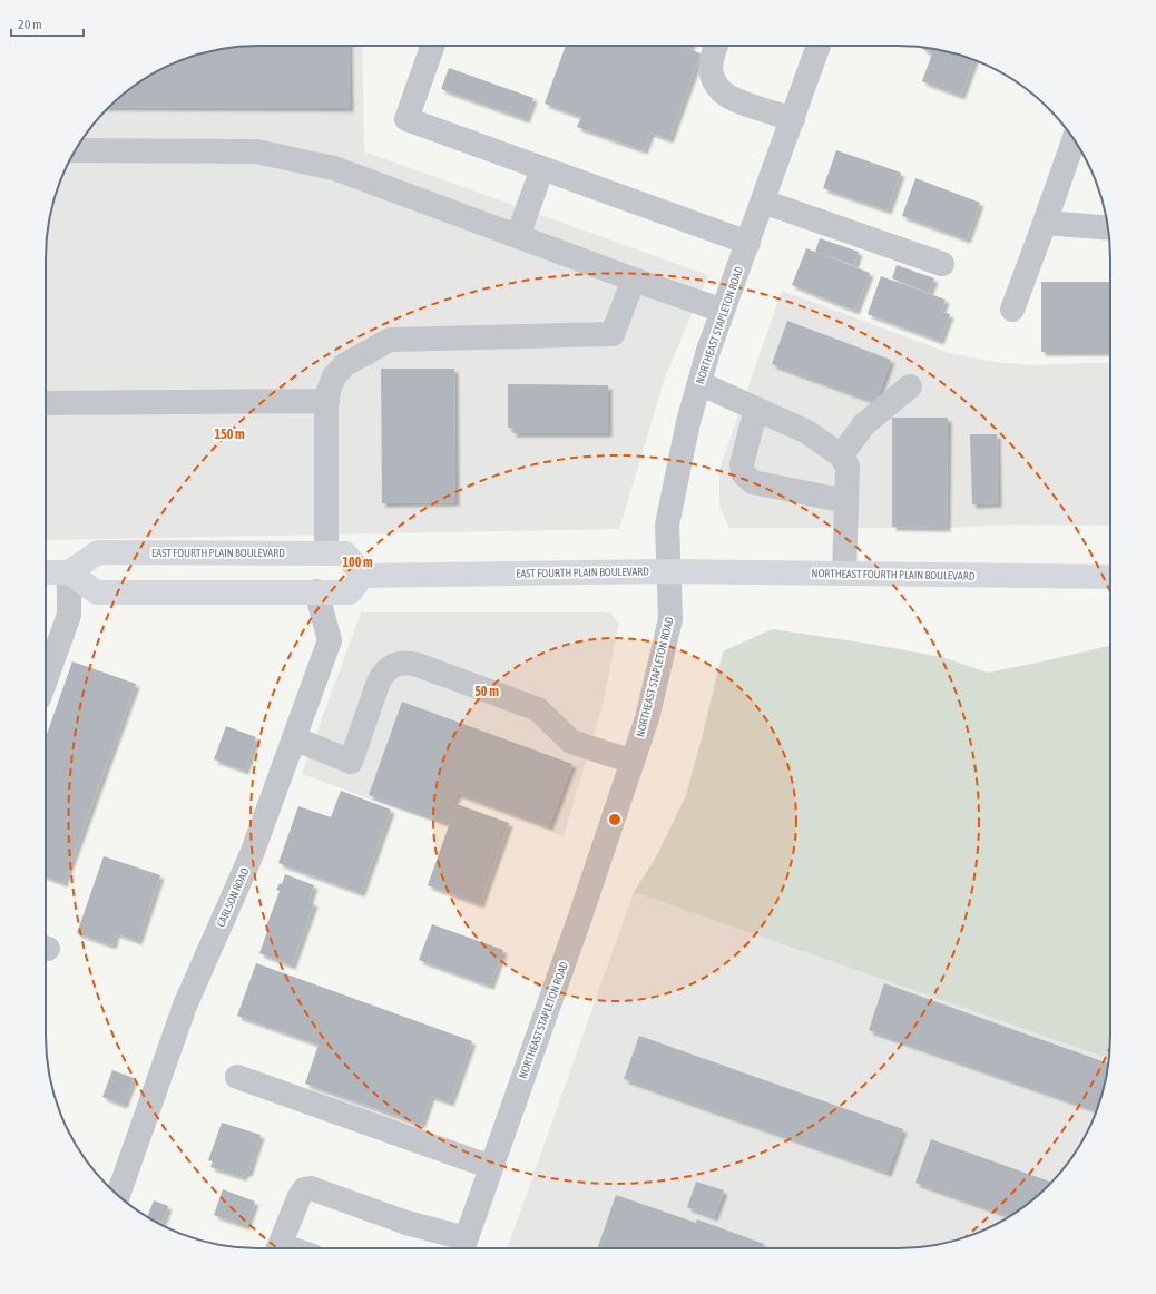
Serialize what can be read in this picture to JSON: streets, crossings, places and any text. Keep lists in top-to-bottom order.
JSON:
{
  "streets": {
    "main road": ["EAST FOURTH PLAIN BOULEVARD", "NORTHEAST FOURTH PLAIN BOULEVARD"],
    "street": ["NORTHEAST STAPLETON ROAD", "CARLSON ROAD"]
  },
  "crossings": [
    ["NORTHEAST STAPLETON ROAD", "EAST FOURTH PLAIN BOULEVARD"],
    ["NORTHEAST STAPLETON ROAD", "NORTHEAST FOURTH PLAIN BOULEVARD"],
    ["EAST FOURTH PLAIN BOULEVARD", "NORTHEAST FOURTH PLAIN BOULEVARD"]
  ],
  "scale_bar": "20 m",
  "rings": ["150 m", "100 m", "50 m"]
}
